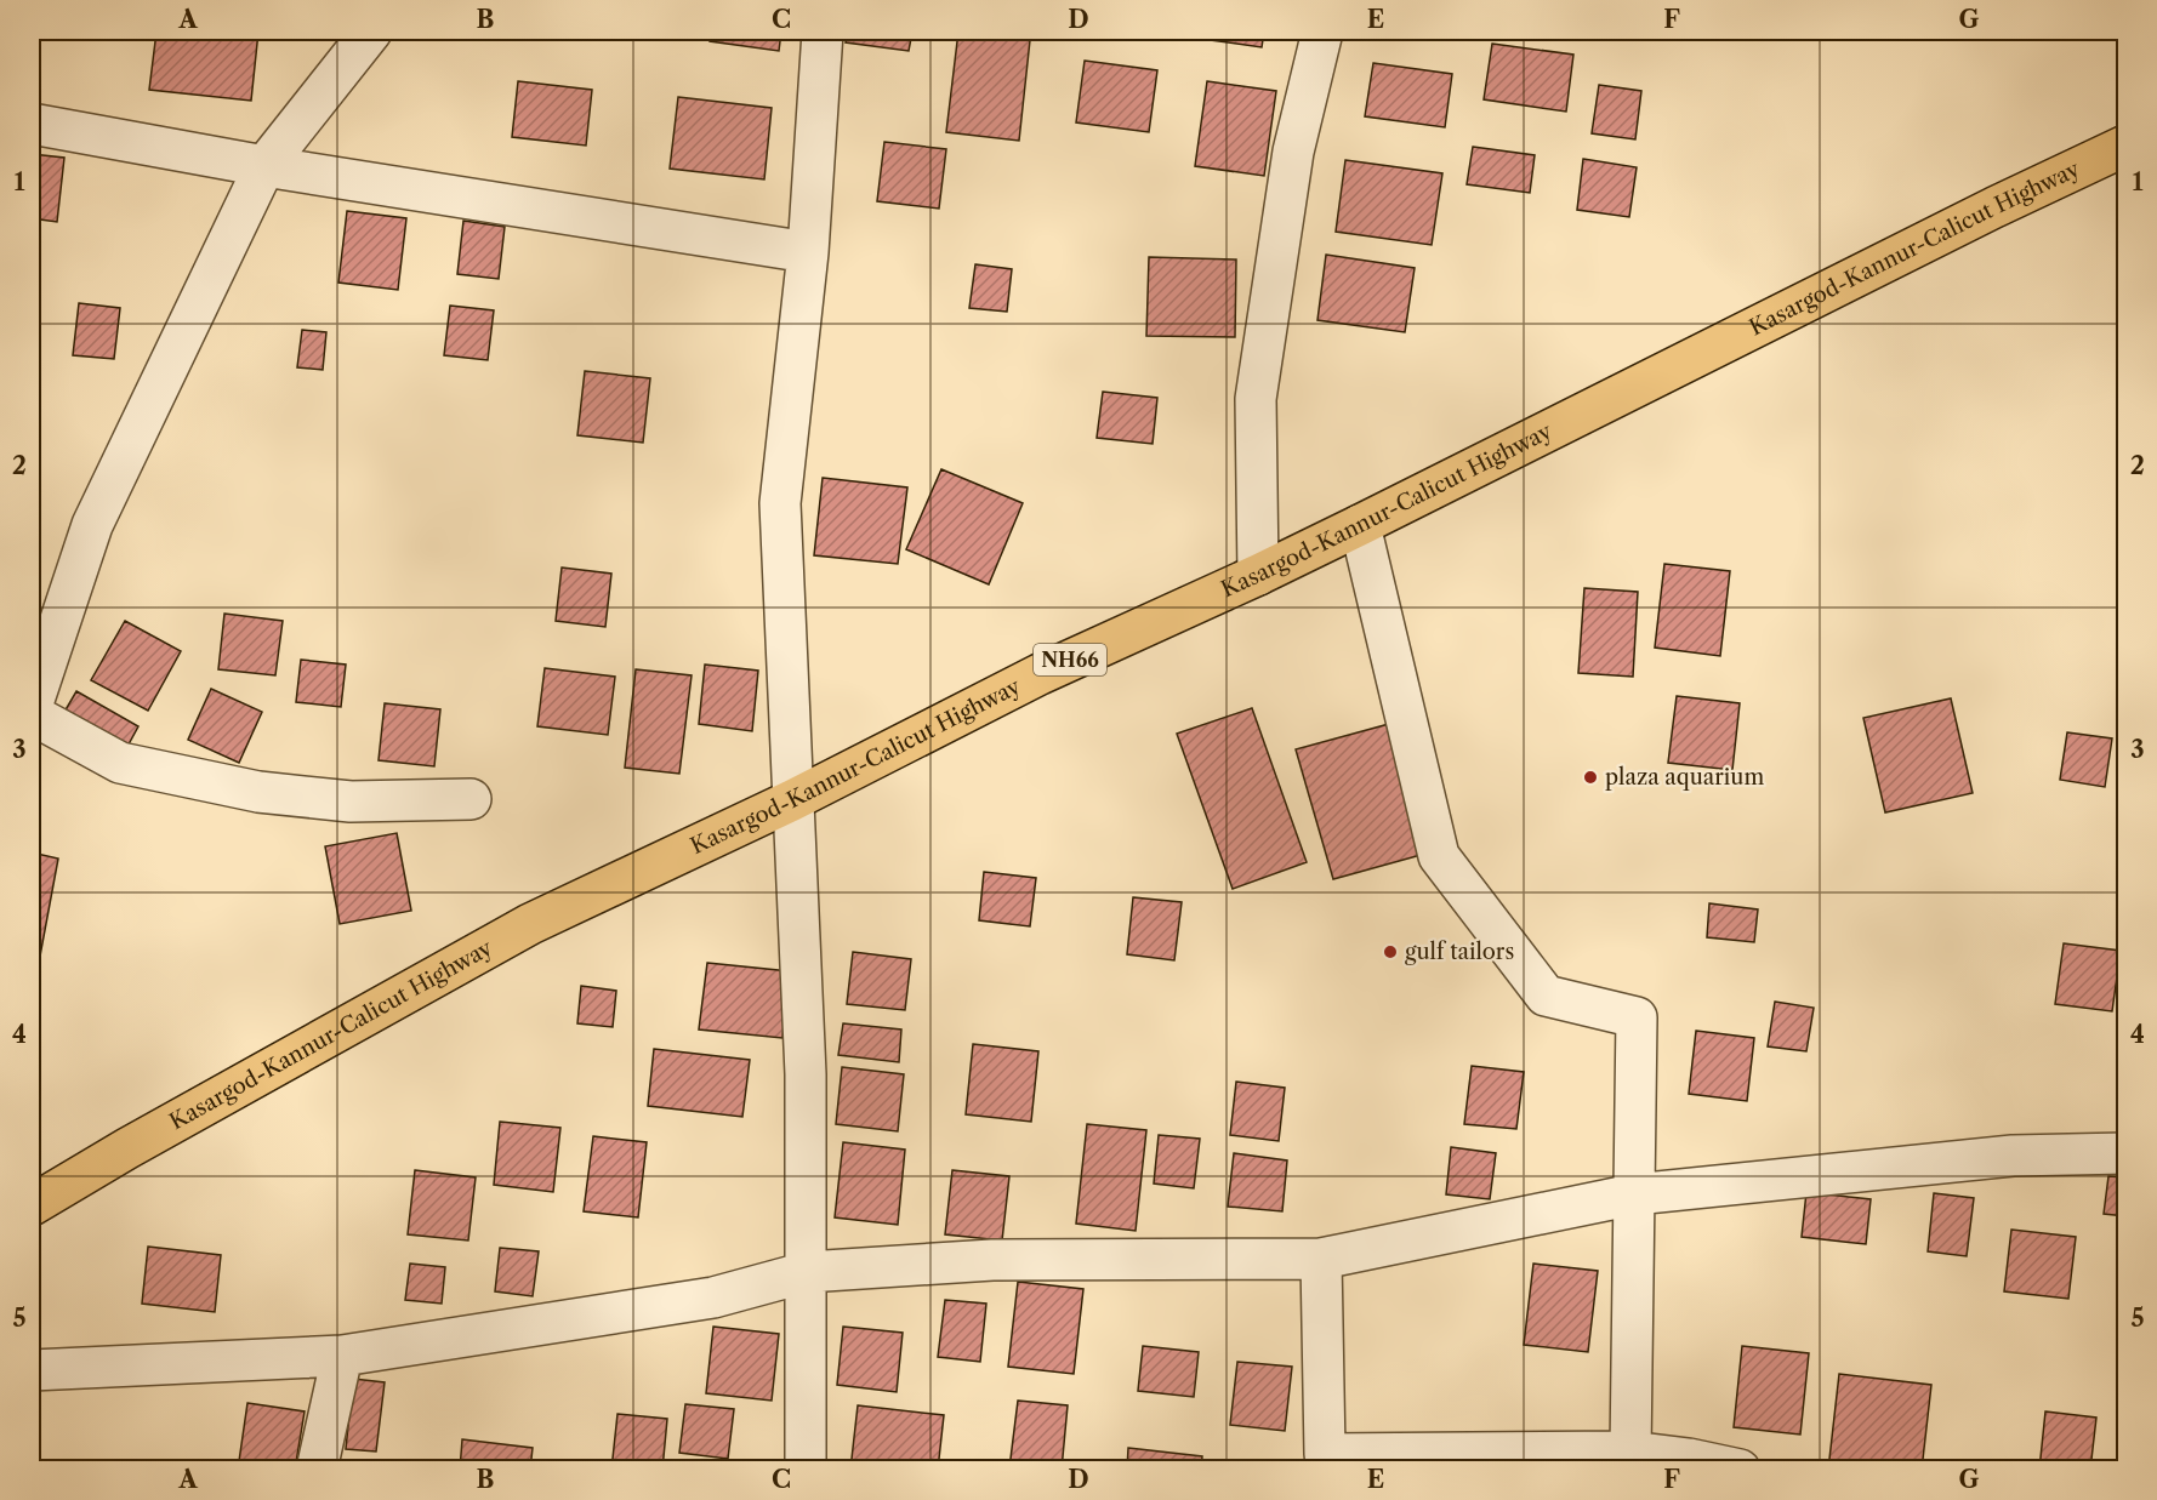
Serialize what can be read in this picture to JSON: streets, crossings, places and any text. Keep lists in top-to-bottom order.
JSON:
{
  "streets": {
    "highway": ["Kasargod-Kannur-Calicut Highway", "NH66"]
  },
  "places": ["plaza aquarium", "gulf tailors"],
  "grid": {
    "columns": [
      "A",
      "B",
      "C",
      "D",
      "E",
      "F",
      "G"
    ],
    "rows": [
      "1",
      "2",
      "3",
      "4",
      "5"
    ]
  }
}
